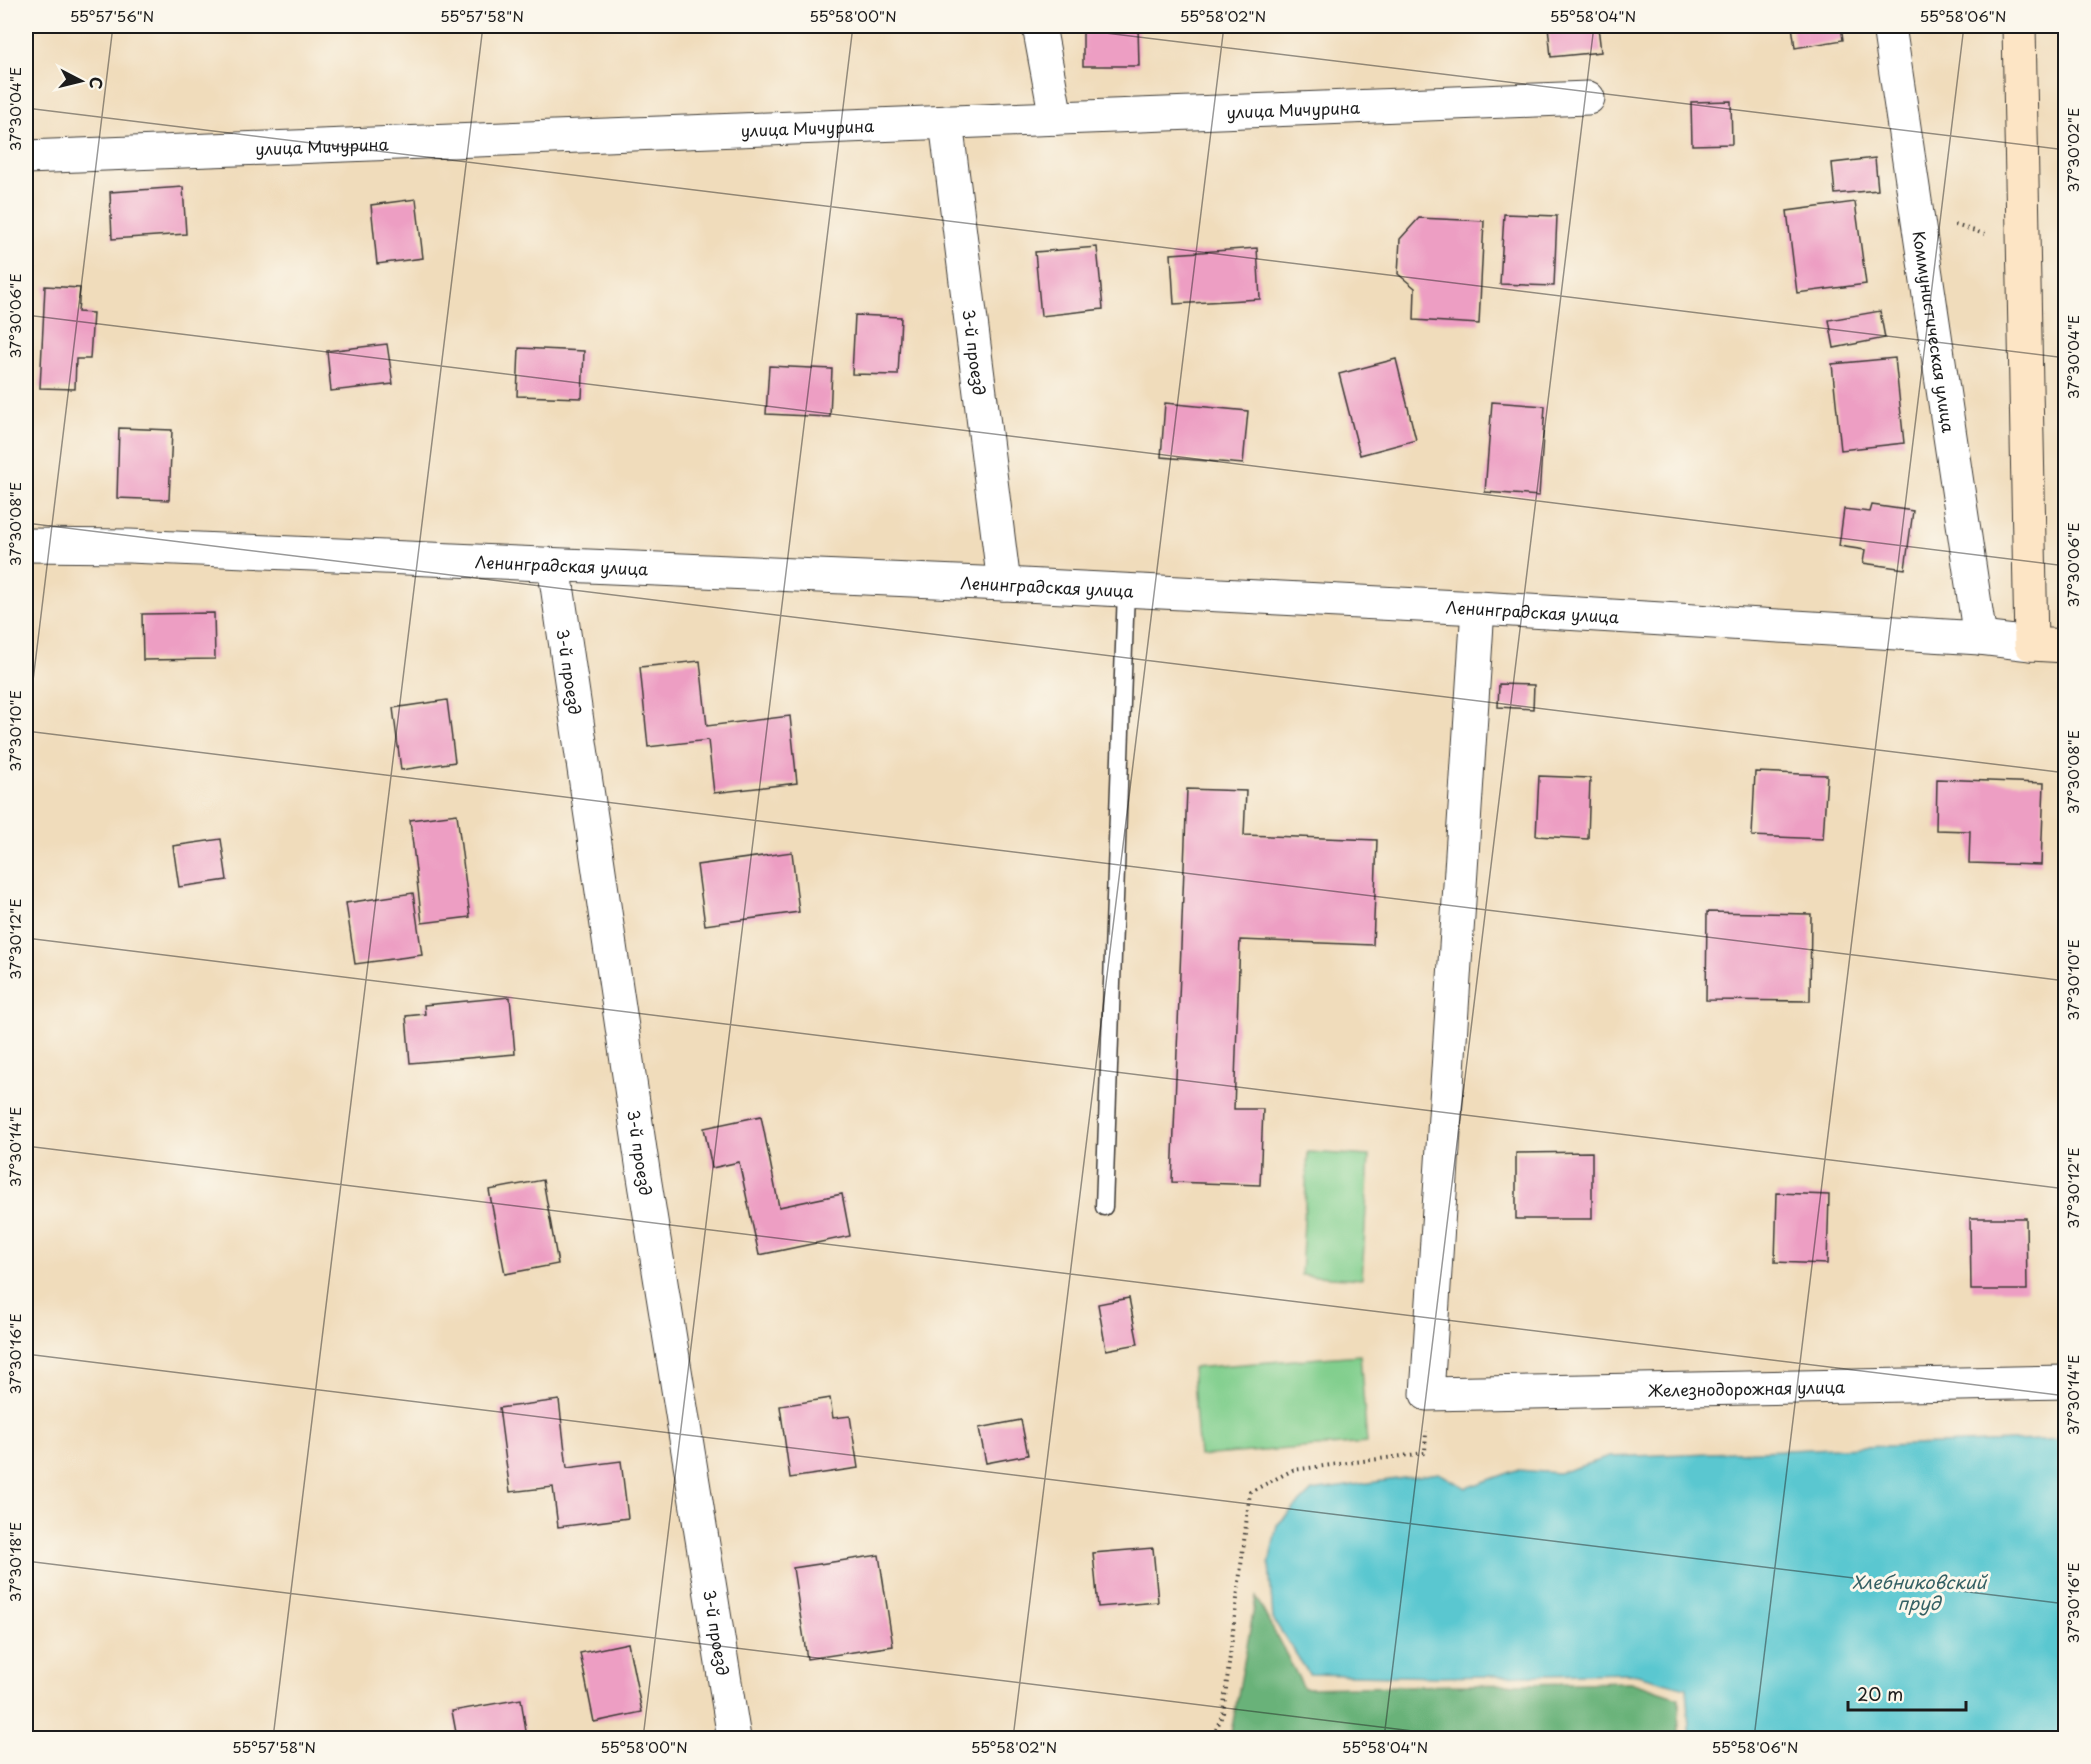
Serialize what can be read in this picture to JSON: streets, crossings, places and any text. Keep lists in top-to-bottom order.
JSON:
{
  "streets": {
    "street": [
      "улица Мичурина",
      "Коммунистическая улица",
      "3-й проезд",
      "Ленинградская улица",
      "Железнодорожная улица"
    ]
  },
  "crossings": [
    ["улица Мичурина", "3-й проезд"],
    ["Коммунистическая улица", "Ленинградская улица"],
    ["3-й проезд", "Ленинградская улица"]
  ],
  "water": ["Хлебниковский пруд"],
  "scale_bar": "20 m",
  "north": "right",
  "coordinates": [
    "55°57'56\"N",
    "55°57'58\"N",
    "55°58'00\"N",
    "55°58'02\"N",
    "55°58'04\"N",
    "55°58'06\"N",
    "37°30'04\"E",
    "37°30'02\"E",
    "37°30'06\"E",
    "37°30'08\"E",
    "37°30'10\"E",
    "37°30'12\"E",
    "37°30'14\"E",
    "37°30'16\"E",
    "37°30'18\"E"
  ]
}
